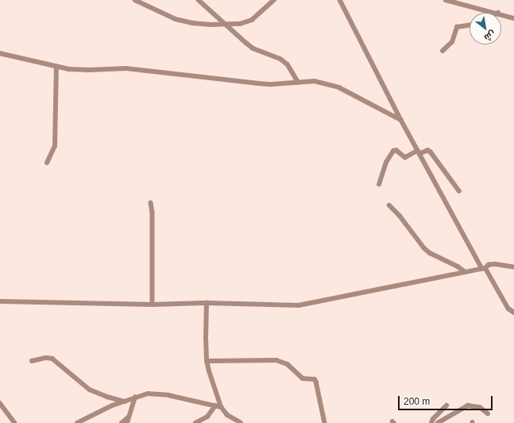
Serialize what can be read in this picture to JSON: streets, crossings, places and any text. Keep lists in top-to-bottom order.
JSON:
{
  "scale_bar": "200 m",
  "north": "bottom right"
}
